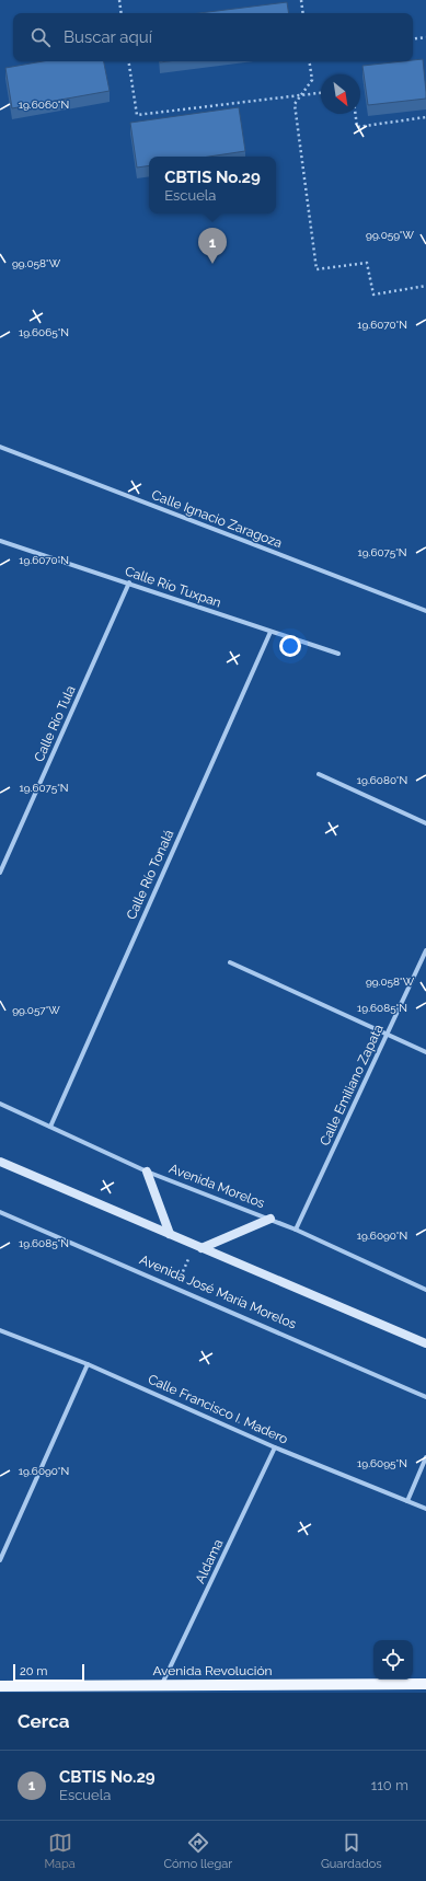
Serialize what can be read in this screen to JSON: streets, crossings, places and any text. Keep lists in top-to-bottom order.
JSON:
{
  "streets": {
    "main road": ["Avenida Revolución"],
    "street": [
      "Calle Ignacio Zaragoza",
      "Calle Río Tuxpan",
      "Calle Río Tula",
      "Calle Río Tonalá",
      "Calle Emiliano Zapata",
      "Avenida Morelos",
      "Avenida José María Morelos",
      "Calle Francisco I. Madero",
      "Aldama"
    ]
  },
  "crossings": [
    ["Calle Río Tuxpan", "Calle Río Tula"],
    ["Calle Río Tuxpan", "Calle Río Tonalá"],
    ["Calle Río Tonalá", "Avenida Morelos"],
    ["Calle Emiliano Zapata", "Avenida Morelos"],
    ["Calle Francisco I. Madero", "Aldama"],
    ["Aldama", "Avenida Revolución"]
  ],
  "scale_bar": "20 m",
  "north": "bottom right",
  "page": {
    "search": "Buscar aquí",
    "popup": ["CBTIS No.29", "Escuela"],
    "pins": "1",
    "scale": "20 m",
    "heading": "Cerca",
    "list": [
      {
        "mark": "1",
        "name": "CBTIS No.29",
        "note": "Escuela",
        "value": "110 m"
      }
    ],
    "nav": ["Mapa", "Cómo llegar", "Guardados"]
  },
  "coordinates": [
    "19.6060°N",
    "99.059°W",
    "99.058°W",
    "19.6070°N",
    "19.6065°N",
    "19.6075°N",
    "19.6080°N",
    "19.6085°N",
    "99.057°W",
    "19.6090°N",
    "19.6095°N"
  ]
}
